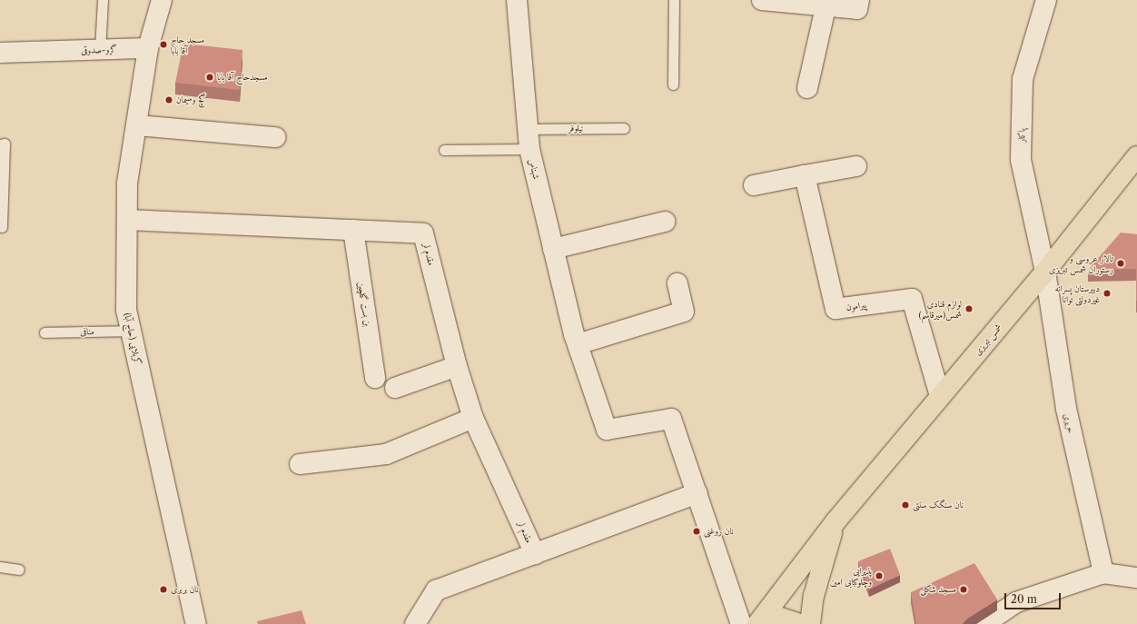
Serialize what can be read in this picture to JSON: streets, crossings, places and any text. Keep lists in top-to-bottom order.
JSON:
{
  "streets": {
    "main road": ["شمس تبریزی"],
    "street": [
      "گرو-صدوقی",
      "پاکار",
      "شهناس",
      "مقدم لر",
      "بن بست گلچین",
      "پیرامون",
      "کربلایی (حاج آبا)",
      "حریری"
    ],
    "lane": ["نیلوفر", "منافی"]
  },
  "crossings": [
    ["گرو-صدوقی", "کربلایی (حاج آبا)"],
    ["نیلوفر", "شهناس"],
    ["پاکار", "شمس تبریزی"],
    ["پاکار", "حریری"],
    ["مقدم لر", "بن بست گلچین"],
    ["مقدم لر", "کربلایی (حاج آبا)"],
    ["پیرامون", "شمس تبریزی"],
    ["منافی", "کربلایی (حاج آبا)"],
    ["شمس تبریزی", "حریری"]
  ],
  "places": [
    "مسجد حاج آقا بابا",
    "مسجدحاج آقا بابا",
    "گچ وسیمان",
    "تالار عروسی و رستوران شمس تبریزی",
    "دبیرستان پسرانه غیردولتی توانا",
    "لوازم قنادی شمس(میرقاسم)",
    "نان سنگک سنتی",
    "نان روغنی",
    "پذیرایی وچلوکبابی امین",
    "نان بربری",
    "مسجد شکلی"
  ],
  "scale_bar": "20 m"
}
